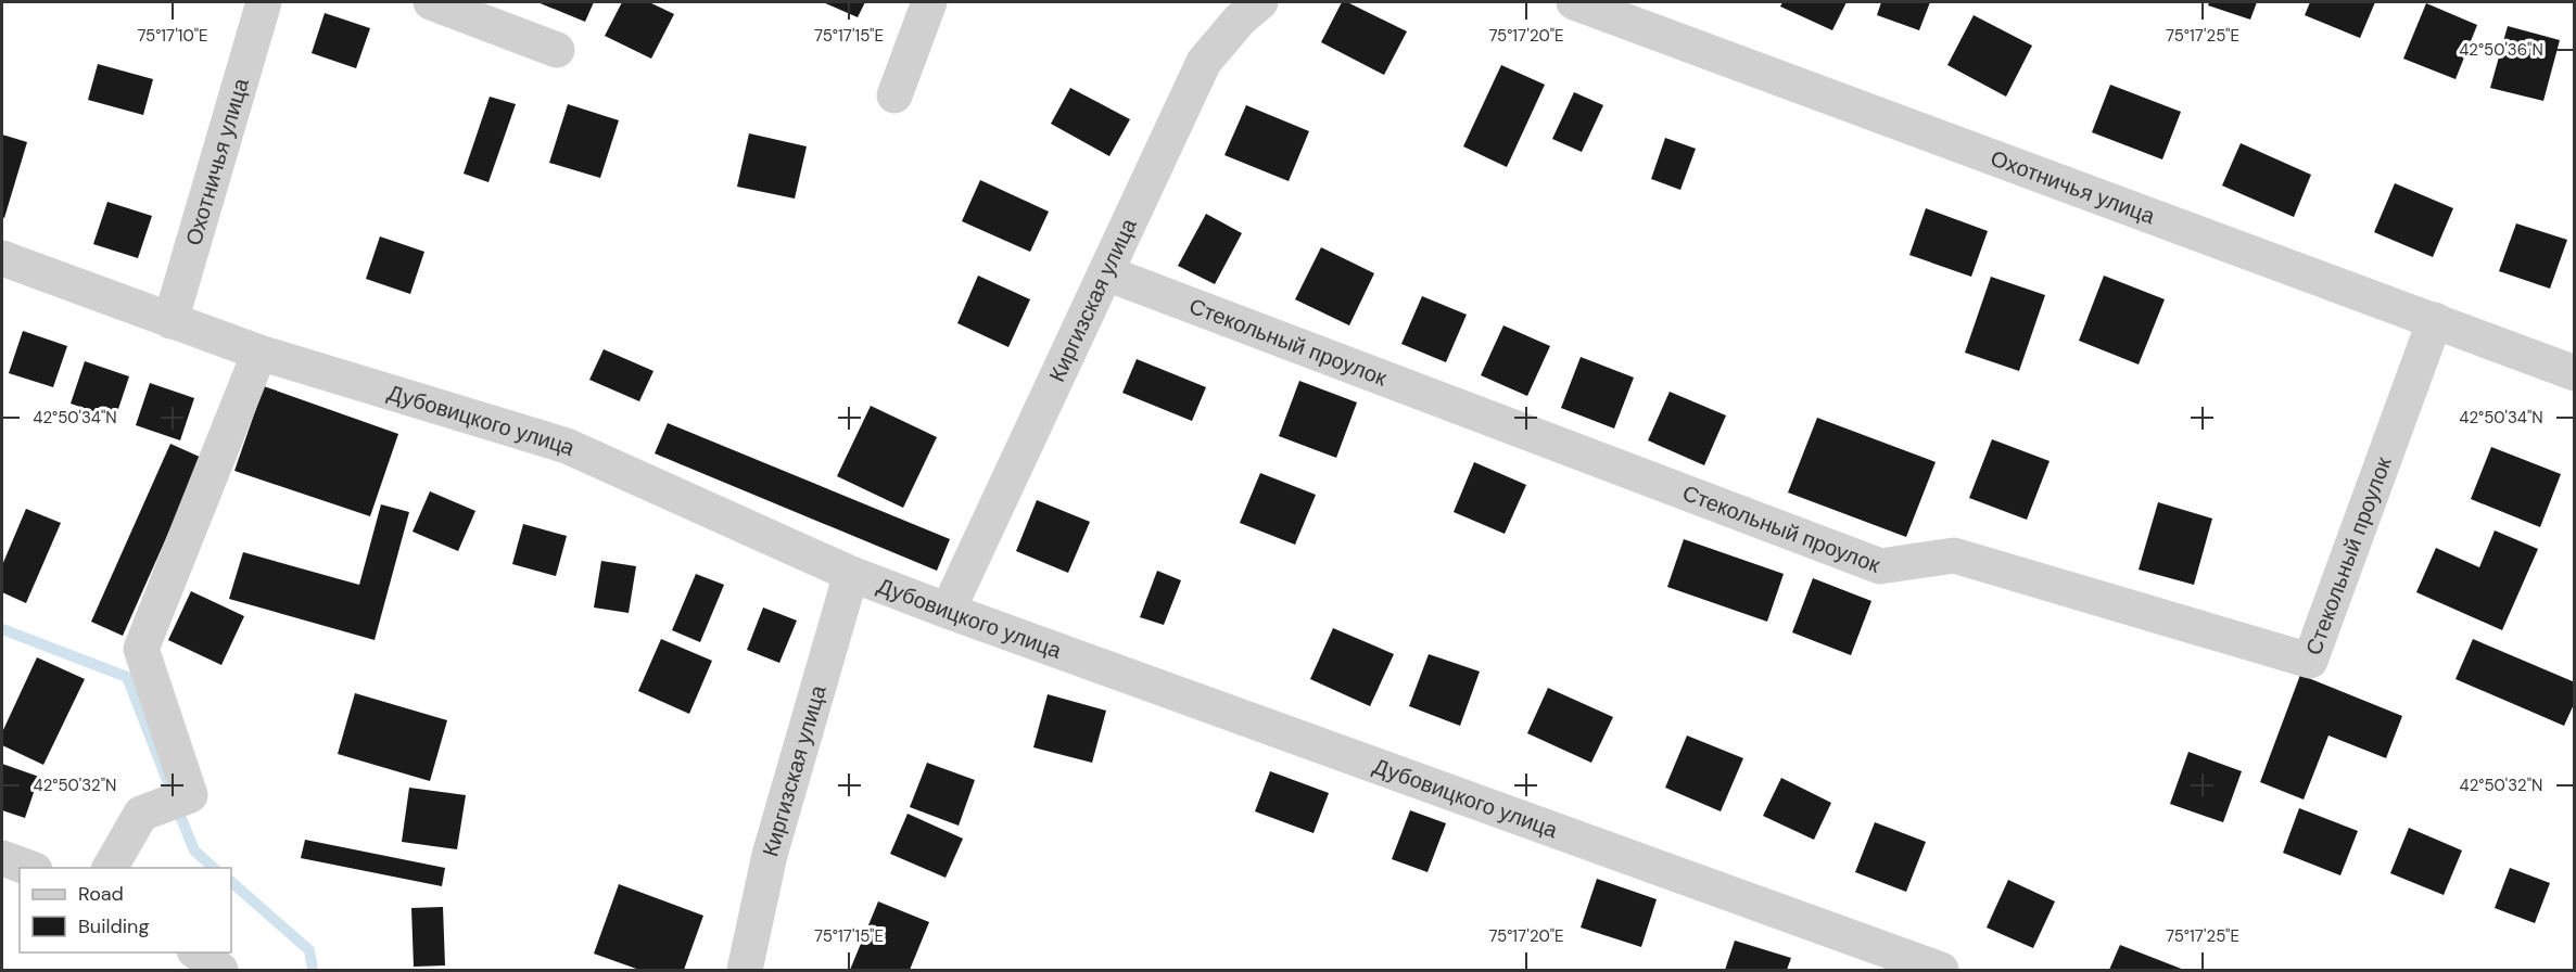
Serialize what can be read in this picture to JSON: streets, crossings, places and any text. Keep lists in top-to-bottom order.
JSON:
{
  "streets": {
    "street": [
      "Охотничья улица",
      "Киргизская улица",
      "Стекольный проулок",
      "Дубовицкого улица"
    ]
  },
  "crossings": [
    ["Охотничья улица", "Стекольный проулок"],
    ["Охотничья улица", "Дубовицкого улица"],
    ["Киргизская улица", "Стекольный проулок"],
    ["Киргизская улица", "Дубовицкого улица"]
  ],
  "legend": ["Road", "Building"],
  "coordinates": [
    "75°17'10\"E",
    "75°17'15\"E",
    "75°17'20\"E",
    "75°17'25\"E",
    "42°50'36\"N",
    "42°50'34\"N",
    "42°50'32\"N"
  ]
}
